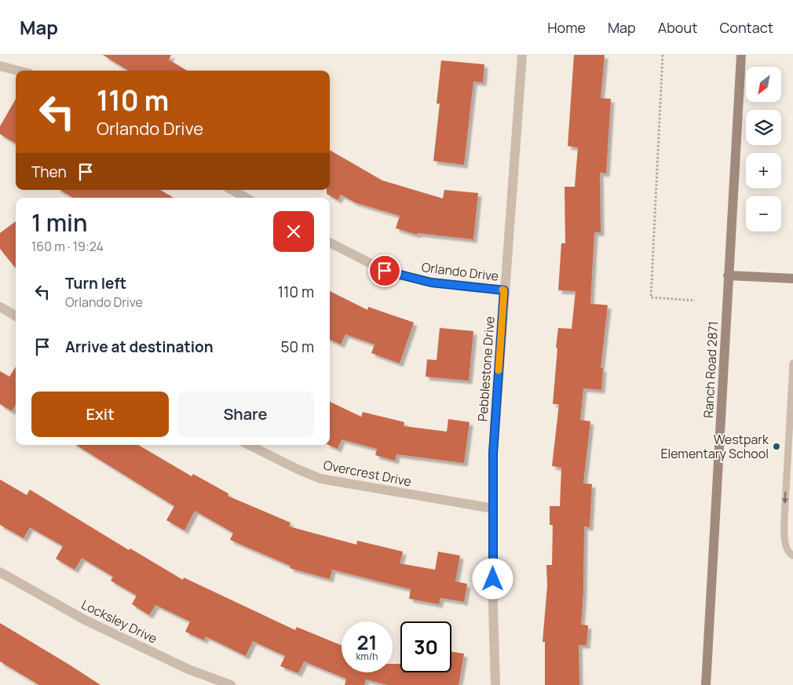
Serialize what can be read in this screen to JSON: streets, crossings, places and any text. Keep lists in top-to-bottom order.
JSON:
{
  "streets": {
    "main road": ["Ranch Road 2871"],
    "street": [
      "Orlando Drive",
      "Pebblestone Drive",
      "Overcrest Drive",
      "Locksley Drive"
    ]
  },
  "crossings": [
    ["Orlando Drive", "Pebblestone Drive"],
    ["Pebblestone Drive", "Overcrest Drive"]
  ],
  "places": ["Westpark Elementary School"],
  "north": "bottom left",
  "page": {
    "header": "Map",
    "nav": [
      "Home",
      "Map",
      "About",
      "Contact"
    ],
    "map_buttons": ["+", "−"],
    "turn": ["110 m", "Orlando Drive"],
    "then": "Then",
    "heading": ["1 min", "160 m · 19:24"],
    "list": [
      {
        "name": "Turn left",
        "note": "Orlando Drive",
        "value": "110 m"
      },
      {
        "name": "Arrive at destination",
        "value": "50 m"
      }
    ],
    "buttons": ["Exit", "Share"],
    "speed": "21 km/h",
    "limit": "30"
  }
}
